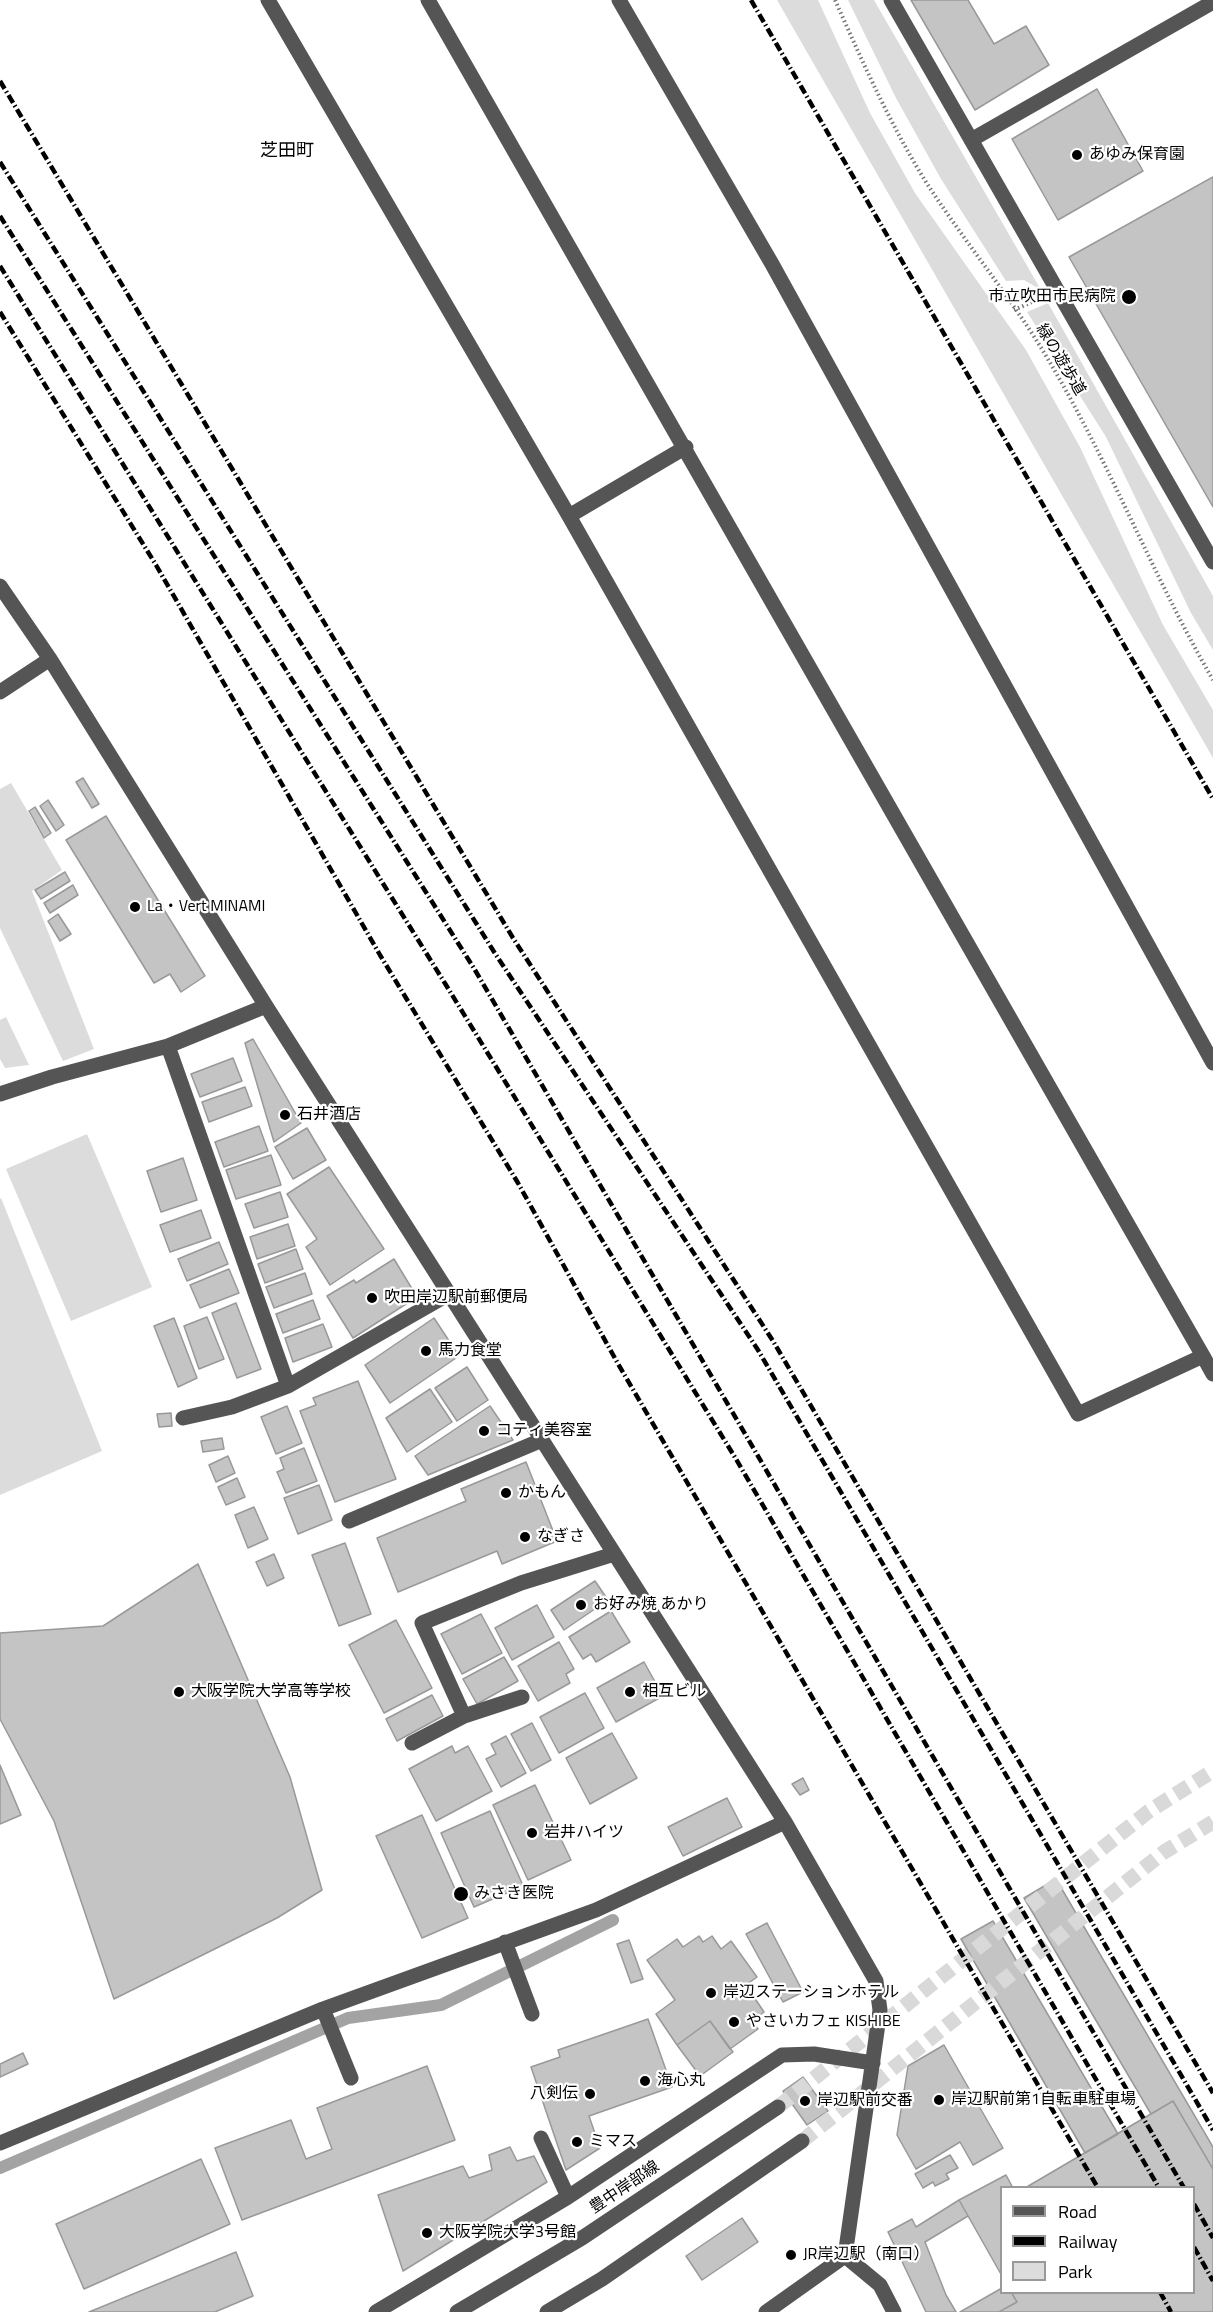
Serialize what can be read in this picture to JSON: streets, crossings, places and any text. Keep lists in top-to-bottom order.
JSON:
{
  "streets": {
    "street": ["豊中岸部線"],
    "path": ["緑の遊歩道"]
  },
  "districts": ["芝田町"],
  "places": [
    "あゆみ保育園",
    "市立吹田市民病院",
    "La・Vert MINAMI",
    "石井酒店",
    "吹田岸辺駅前郵便局",
    "馬力食堂",
    "コティ美容室",
    "かもん",
    "なぎさ",
    "お好み焼 あかり",
    "大阪学院大学高等学校",
    "相互ビル",
    "岩井ハイツ",
    "みさき医院",
    "岸辺ステーションホテル",
    "やさいカフェ KISHIBE",
    "海心丸",
    "八剣伝",
    "岸辺駅前第1自転車駐車場",
    "岸辺駅前交番",
    "ミマス",
    "大阪学院大学3号館",
    "JR岸辺駅（南口）"
  ],
  "legend": ["Road", "Railway", "Park"]
}
